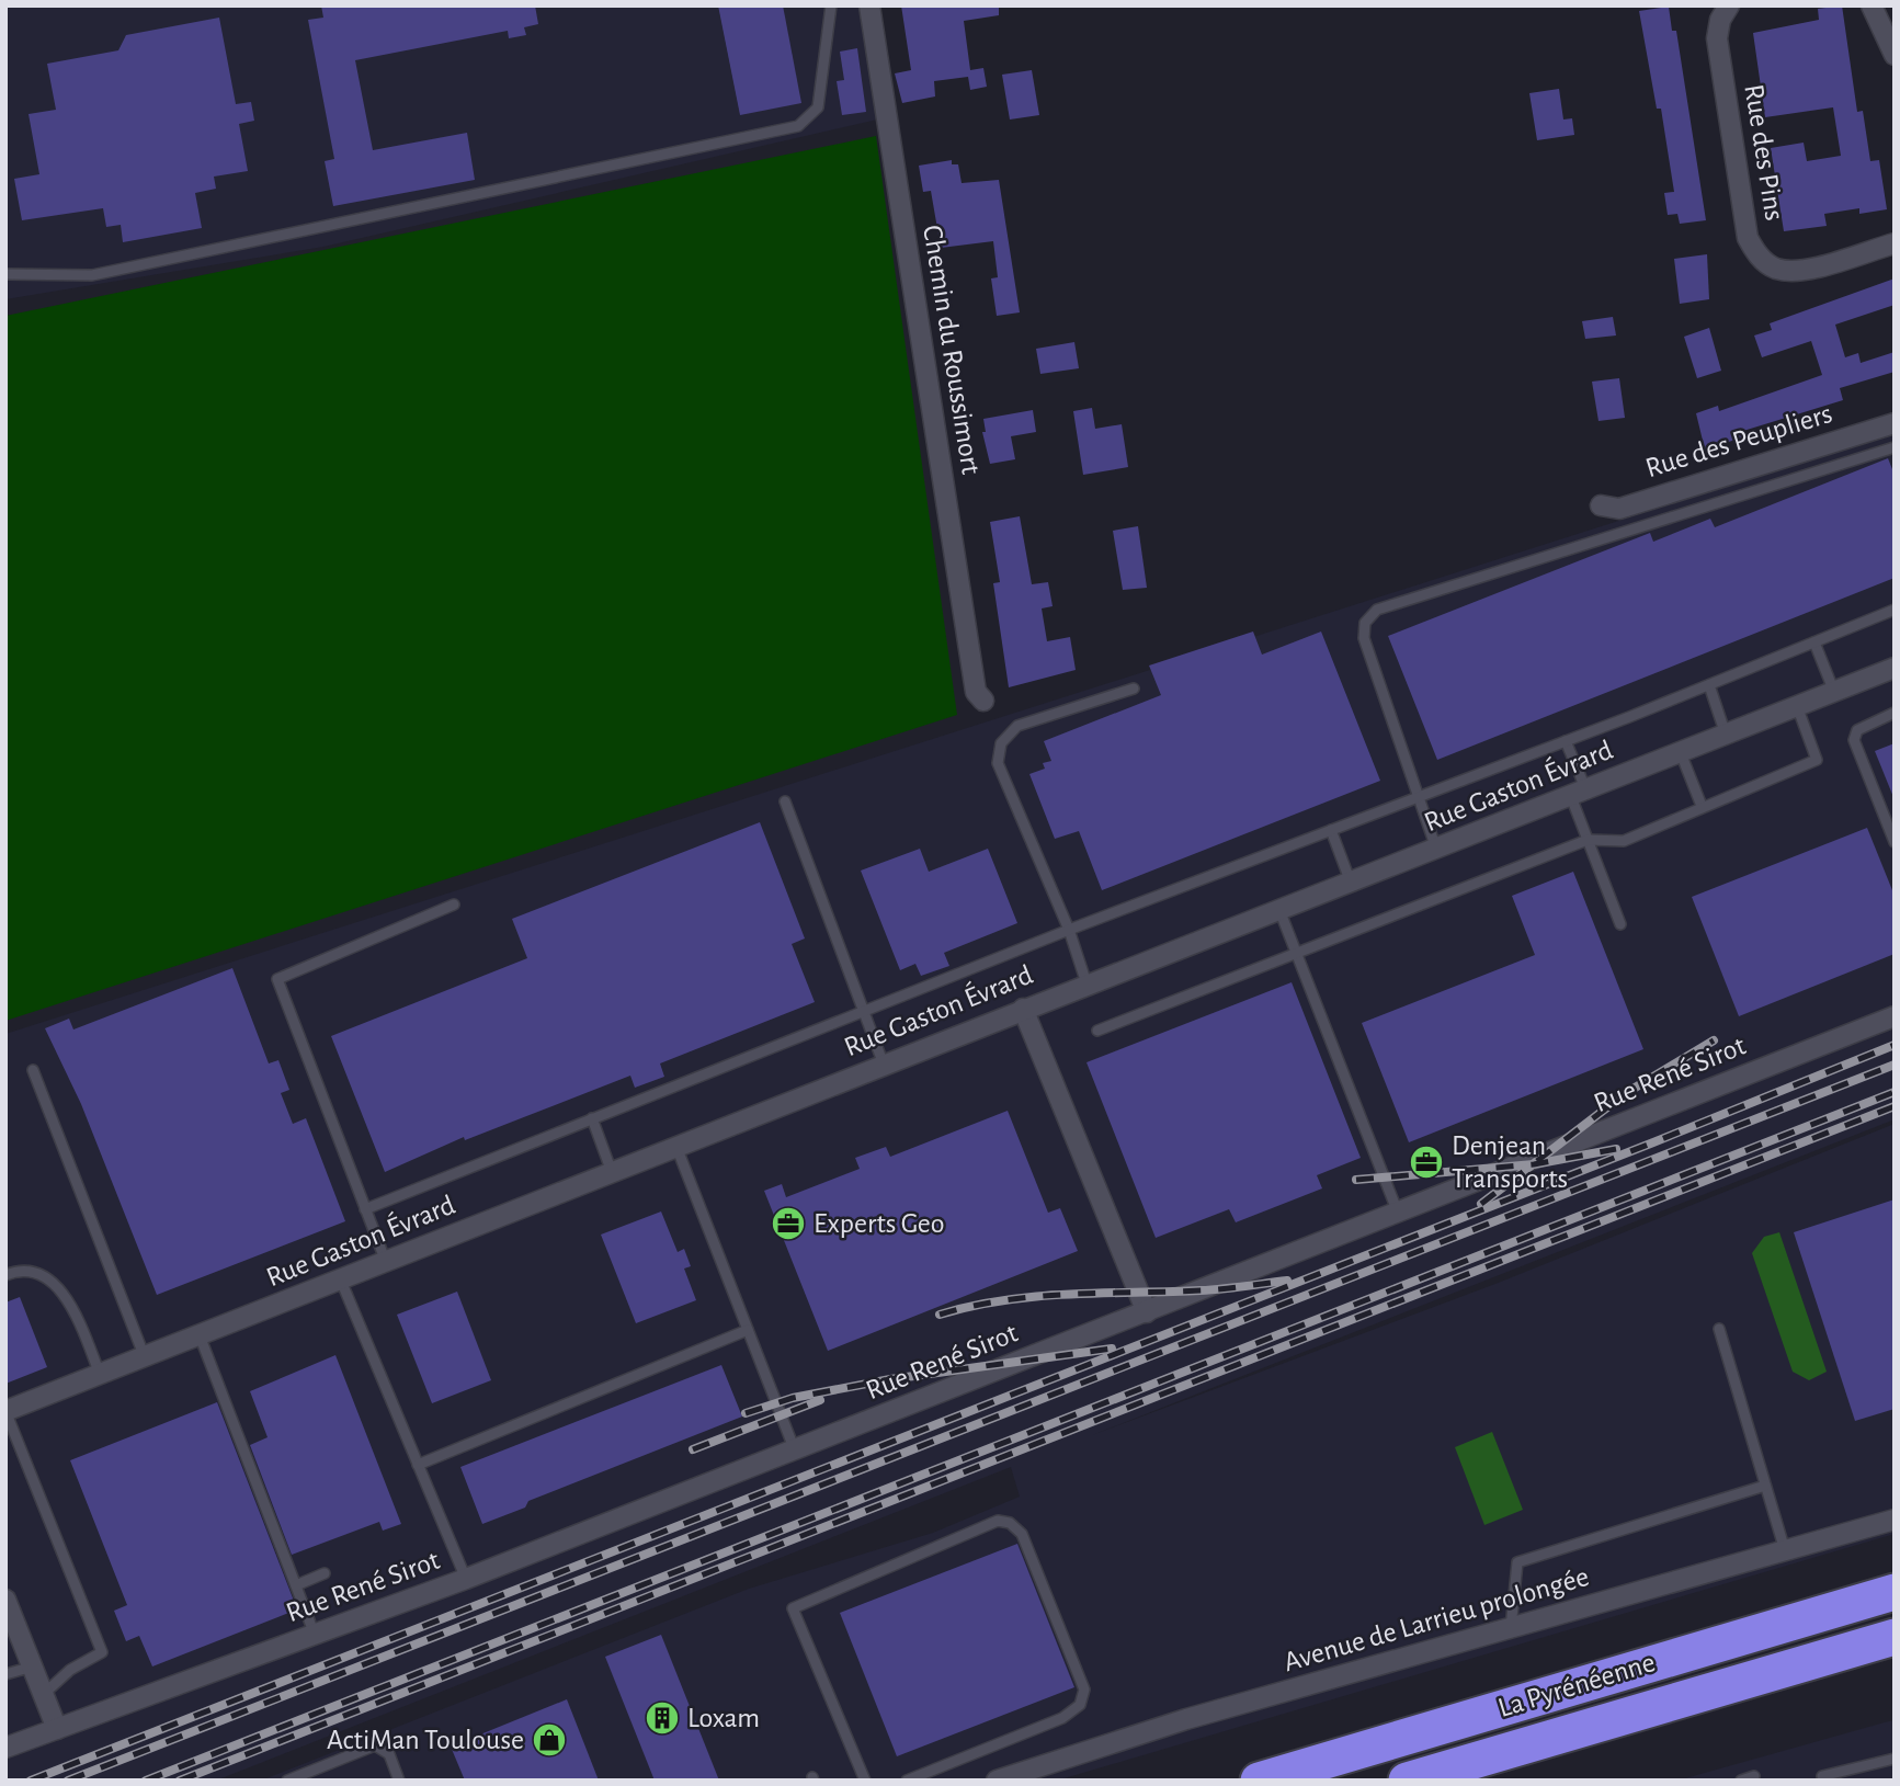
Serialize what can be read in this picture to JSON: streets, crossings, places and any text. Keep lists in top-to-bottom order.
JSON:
{
  "streets": {
    "highway": ["La Pyrénéenne"],
    "street": [
      "Rue des Pins",
      "Chemin du Roussimort",
      "Rue des Peupliers",
      "Rue Gaston Évrard",
      "Rue René Sirot",
      "Avenue de Larrieu prolongée"
    ]
  },
  "places": {
    "office": ["Denjean Transports", "Experts Geo"],
    "building": ["Loxam"],
    "shop": ["ActiMan Toulouse"]
  }
}
